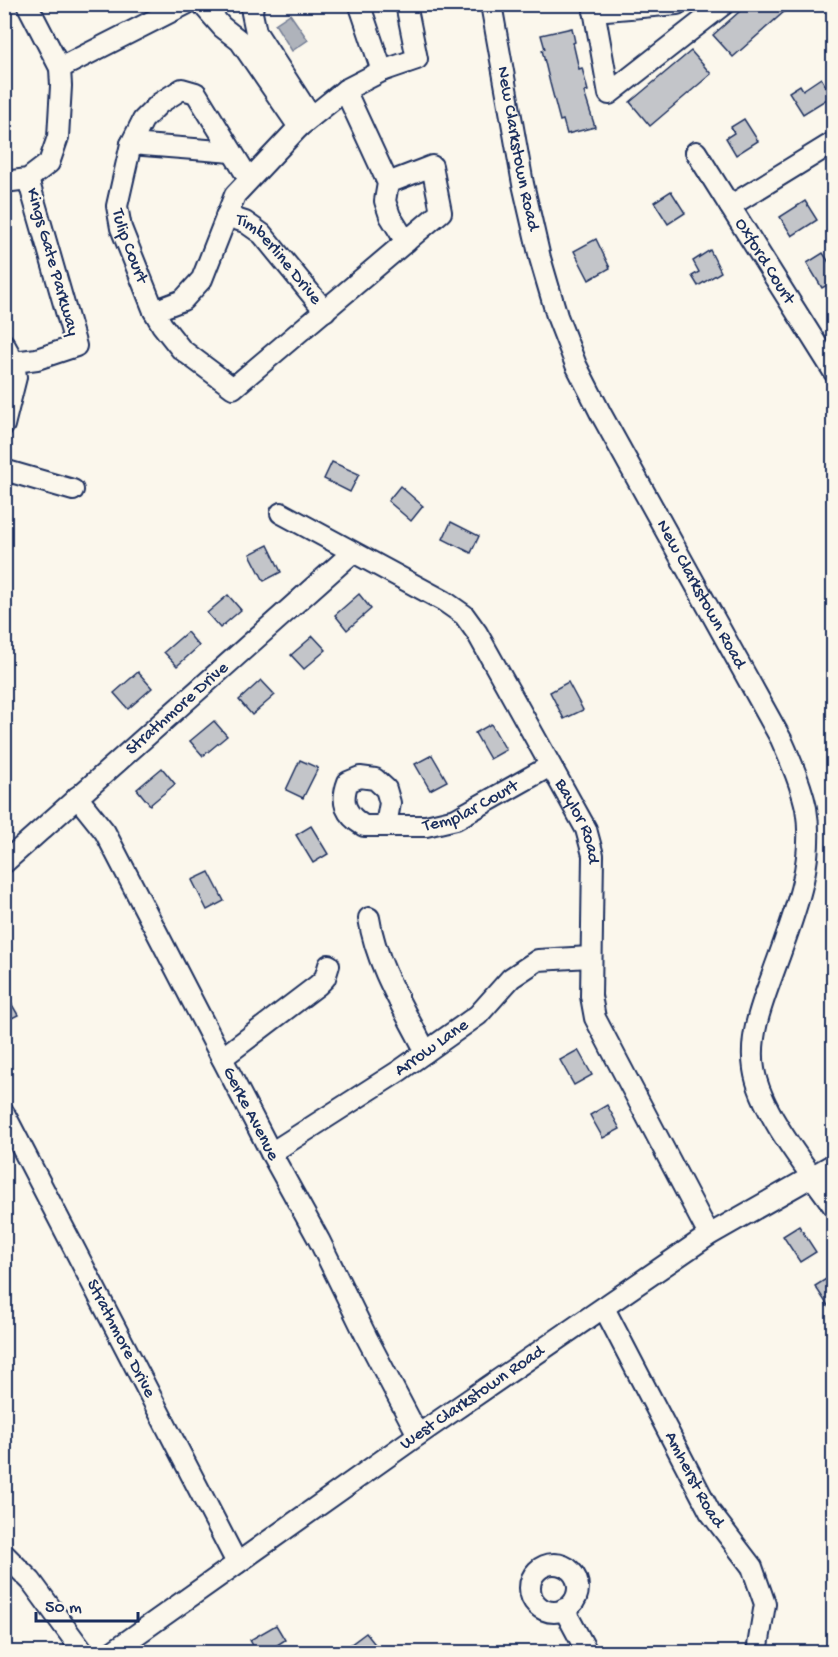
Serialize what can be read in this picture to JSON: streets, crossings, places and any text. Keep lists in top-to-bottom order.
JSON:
{
  "streets": {
    "street": [
      "New Clarkstown Road",
      "Tulip Court",
      "Kings Gate Parkway",
      "Oxford Court",
      "Timberline Drive",
      "Strathmore Drive",
      "Templar Court",
      "Baylor Road",
      "Arrow Lane",
      "Gerke Avenue",
      "West Clarkstown Road",
      "Amherst Road"
    ]
  },
  "crossings": [
    ["New Clarkstown Road", "West Clarkstown Road"],
    ["Tulip Court", "Timberline Drive"],
    ["Strathmore Drive", "Baylor Road"],
    ["Strathmore Drive", "Gerke Avenue"],
    ["Strathmore Drive", "West Clarkstown Road"],
    ["Templar Court", "Baylor Road"],
    ["Baylor Road", "Arrow Lane"],
    ["Baylor Road", "West Clarkstown Road"],
    ["Arrow Lane", "Gerke Avenue"],
    ["Gerke Avenue", "West Clarkstown Road"],
    ["West Clarkstown Road", "Amherst Road"]
  ],
  "scale_bar": "50 m"
}
